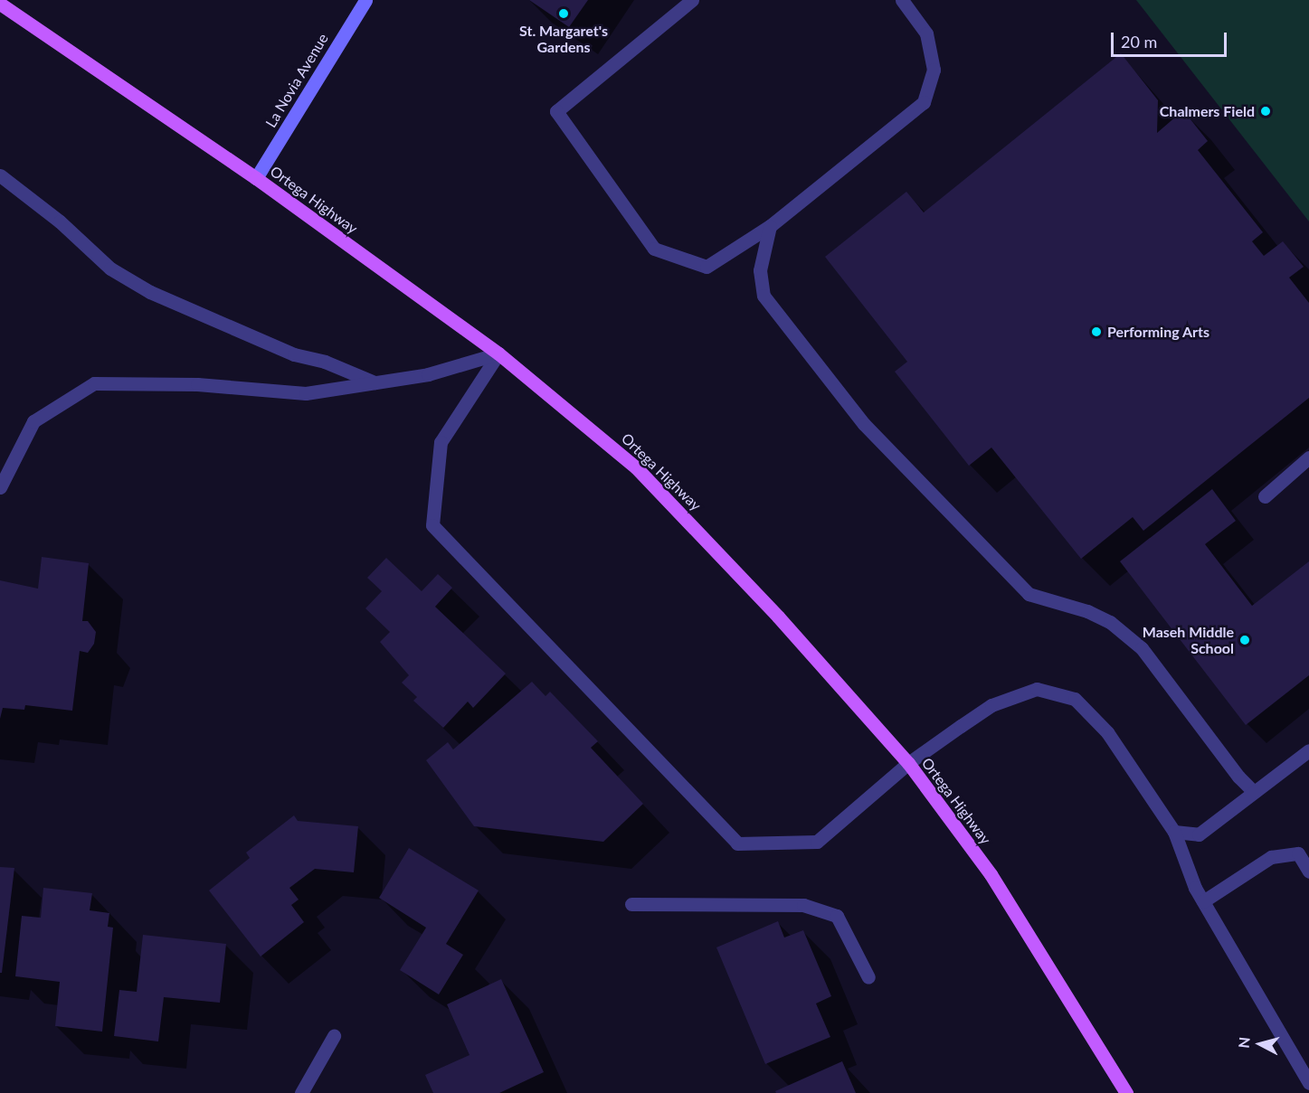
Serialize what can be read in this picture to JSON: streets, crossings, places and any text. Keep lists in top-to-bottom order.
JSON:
{
  "streets": {
    "main road": ["La Novia Avenue", "Ortega Highway"]
  },
  "crossings": [
    ["La Novia Avenue", "Ortega Highway"]
  ],
  "places": [
    "St. Margaret's Gardens",
    "Chalmers Field",
    "Performing Arts",
    "Maseh Middle School"
  ],
  "scale_bar": "20 m",
  "north": "left"
}
